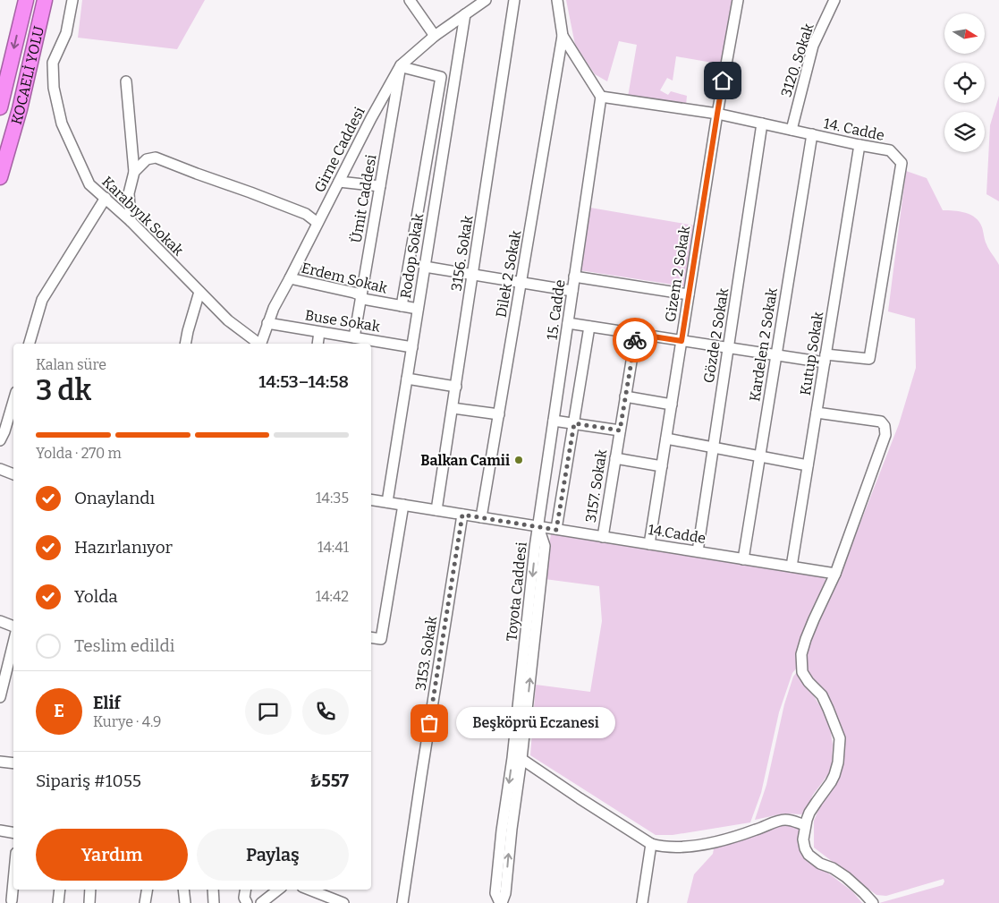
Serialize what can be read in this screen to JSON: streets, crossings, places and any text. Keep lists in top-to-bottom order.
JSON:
{
  "streets": {
    "highway": ["KOCAELİ YOLU"],
    "street": [
      "3120. Sokak",
      "14. Cadde",
      "Girne Caddesi",
      "Ümit Caddesi",
      "Karabıyık Sokak",
      "3156. Sokak",
      "Rodop Sokak",
      "Dilek 2 Sokak",
      "Gizem 2 Sokak",
      "Erdem Sokak",
      "15. Cadde",
      "Buse Sokak",
      "Gözde 2 Sokak",
      "Kardelen 2 Sokak",
      "Kutup Sokak",
      "3157. Sokak",
      "14.Cadde",
      "Toyota Caddesi",
      "3153. Sokak"
    ]
  },
  "crossings": [
    ["3120. Sokak", "14. Cadde"],
    ["14. Cadde", "Gizem 2 Sokak"],
    ["14. Cadde", "15. Cadde"],
    ["14. Cadde", "Gözde 2 Sokak"],
    ["14. Cadde", "Kardelen 2 Sokak"],
    ["14. Cadde", "Kutup Sokak"],
    ["Girne Caddesi", "Ümit Caddesi"],
    ["Girne Caddesi", "Rodop Sokak"],
    ["Girne Caddesi", "Erdem Sokak"],
    ["Girne Caddesi", "Buse Sokak"],
    ["Ümit Caddesi", "Erdem Sokak"],
    ["Ümit Caddesi", "Buse Sokak"],
    ["3156. Sokak", "14.Cadde"],
    ["Rodop Sokak", "Erdem Sokak"],
    ["Rodop Sokak", "Buse Sokak"],
    ["Rodop Sokak", "14.Cadde"],
    ["Dilek 2 Sokak", "14.Cadde"],
    ["Gizem 2 Sokak", "14.Cadde"],
    ["15. Cadde", "14.Cadde"],
    ["15. Cadde", "Toyota Caddesi"],
    ["Gözde 2 Sokak", "14.Cadde"],
    ["Kardelen 2 Sokak", "14.Cadde"],
    ["Kutup Sokak", "14.Cadde"],
    ["3157. Sokak", "14.Cadde"],
    ["14.Cadde", "Toyota Caddesi"],
    ["14.Cadde", "3153. Sokak"]
  ],
  "places": ["Balkan Camii", "Beşköprü Eczanesi"],
  "north": "right",
  "page": {
    "heading": ["3 dk", "Kalan süre", "14:53–14:58"],
    "panel": [
      "Elif",
      "Kurye · 4.9",
      "Sipariş #1055",
      "₺557"
    ],
    "bar": "Yolda · 270 m",
    "list": [
      ["Onaylandı", "14:35"],
      ["Hazırlanıyor", "14:41"],
      ["Yolda", "14:42"],
      "Teslim edildi"
    ],
    "round": "E",
    "bubble": "Beşköprü Eczanesi",
    "buttons": ["Yardım", "Paylaş"]
  }
}
